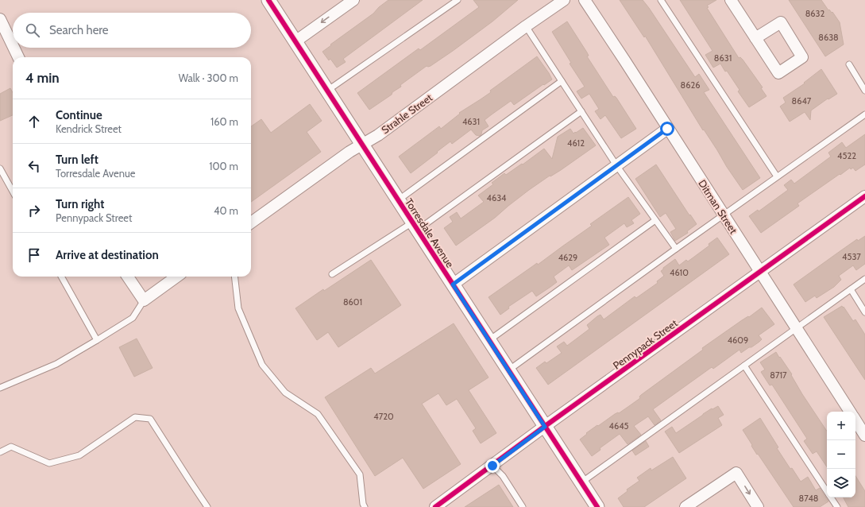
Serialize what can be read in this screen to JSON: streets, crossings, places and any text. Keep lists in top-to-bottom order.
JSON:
{
  "streets": {
    "street": [
      "Strahle Street",
      "Ditman Street",
      "Torresdale Avenue",
      "Pennypack Street"
    ]
  },
  "crossings": [
    ["Strahle Street", "Torresdale Avenue"],
    ["Ditman Street", "Pennypack Street"],
    ["Torresdale Avenue", "Pennypack Street"]
  ],
  "house_numbers": [
    "8632",
    "8638",
    "8631",
    "8626",
    "8647",
    "4631",
    "4612",
    "4522",
    "4634",
    "4537",
    "4629",
    "4610",
    "8601",
    "4609",
    "8717",
    "4720",
    "4645",
    "8748"
  ],
  "page": {
    "search": "Search here",
    "heading": ["4 min", "Walk · 300 m"],
    "list": [
      ["Continue", "Kendrick Street", "160 m"],
      ["Turn left", "Torresdale Avenue", "100 m"],
      ["Turn right", "Pennypack Street", "40 m"],
      "Arrive at destination"
    ],
    "map_buttons": ["+", "−"]
  }
}
